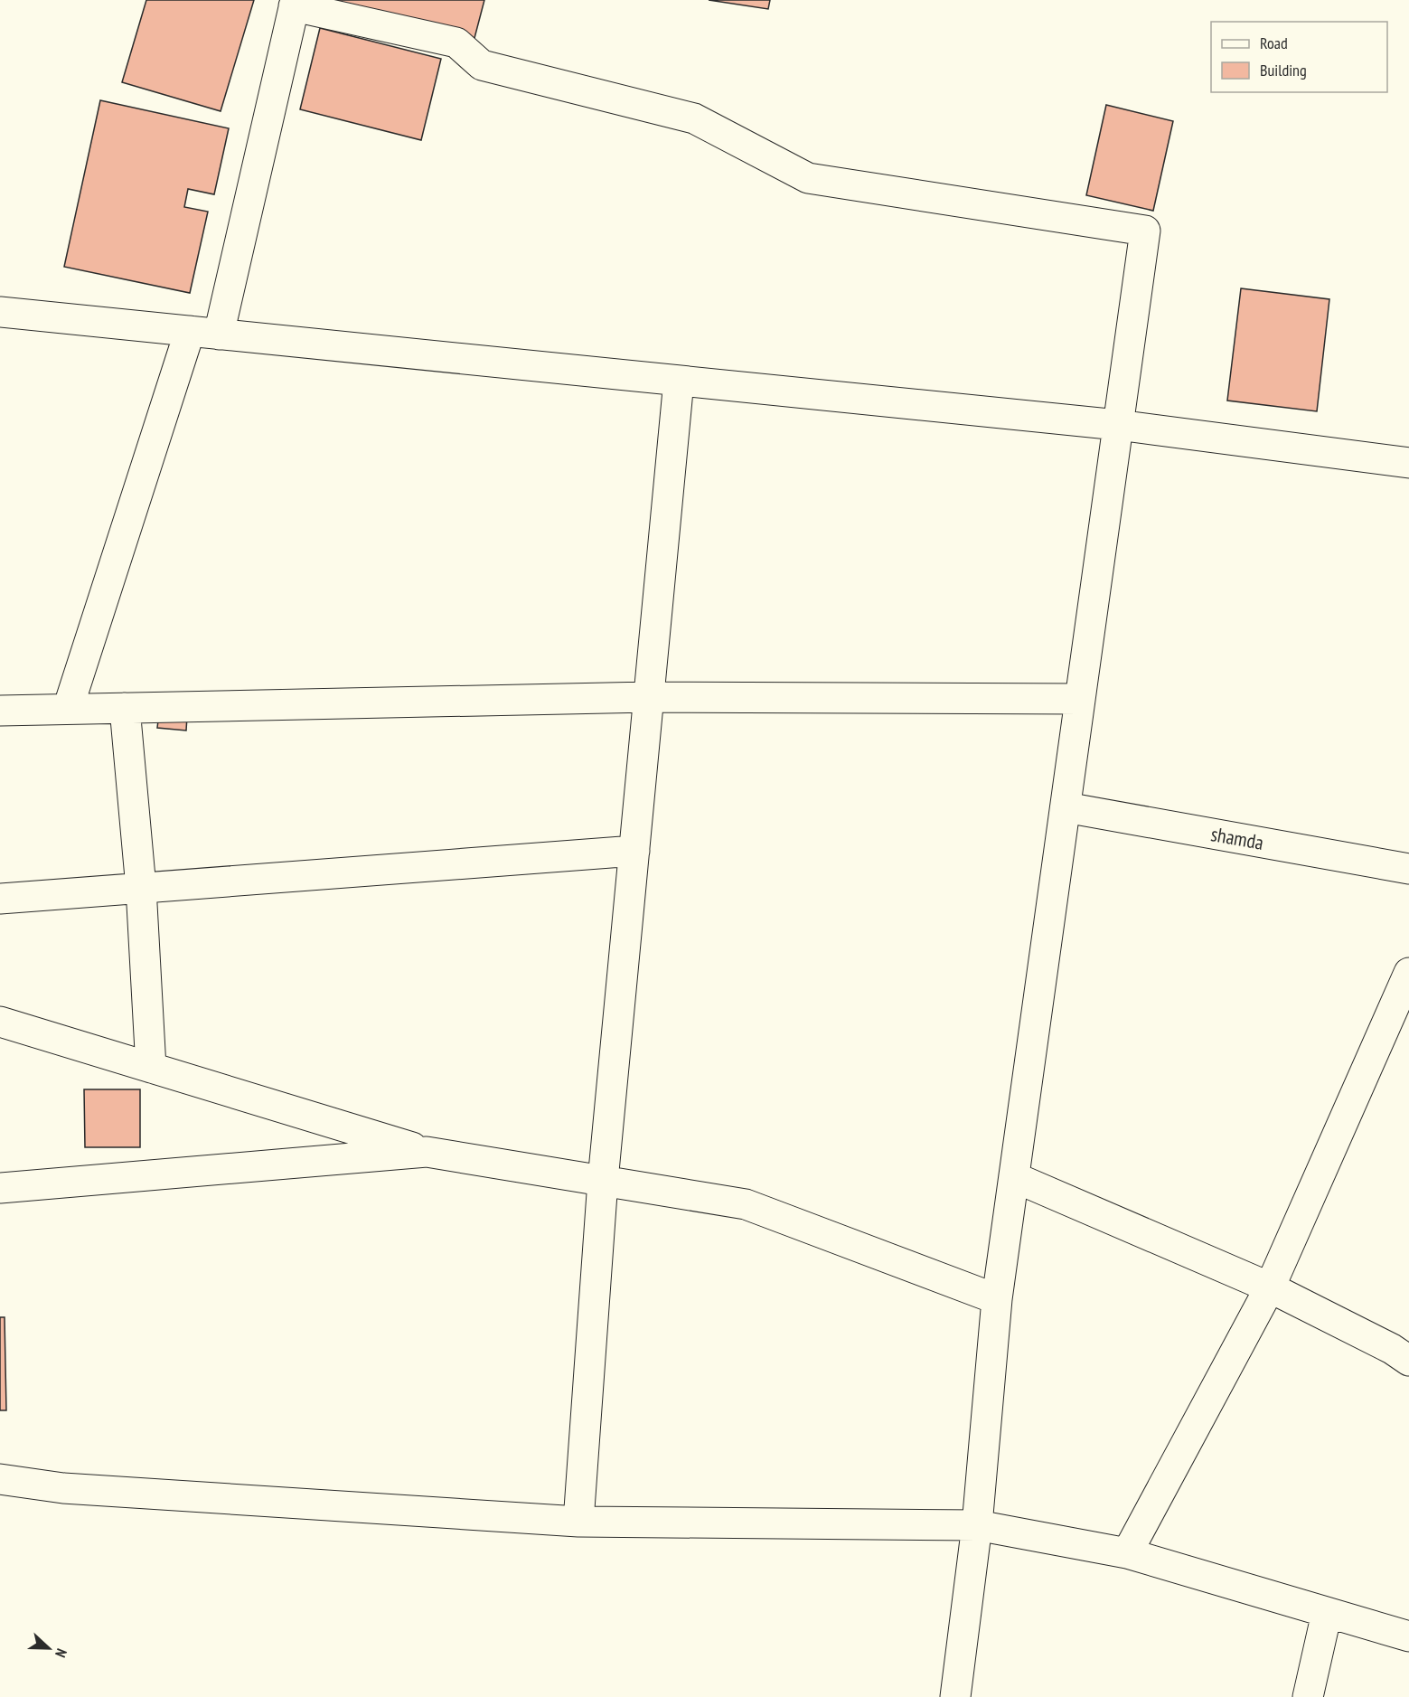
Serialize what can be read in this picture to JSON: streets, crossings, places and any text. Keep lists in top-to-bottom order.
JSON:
{
  "streets": {
    "street": ["shamda"]
  },
  "legend": ["Road", "Building"],
  "north": "right"
}
